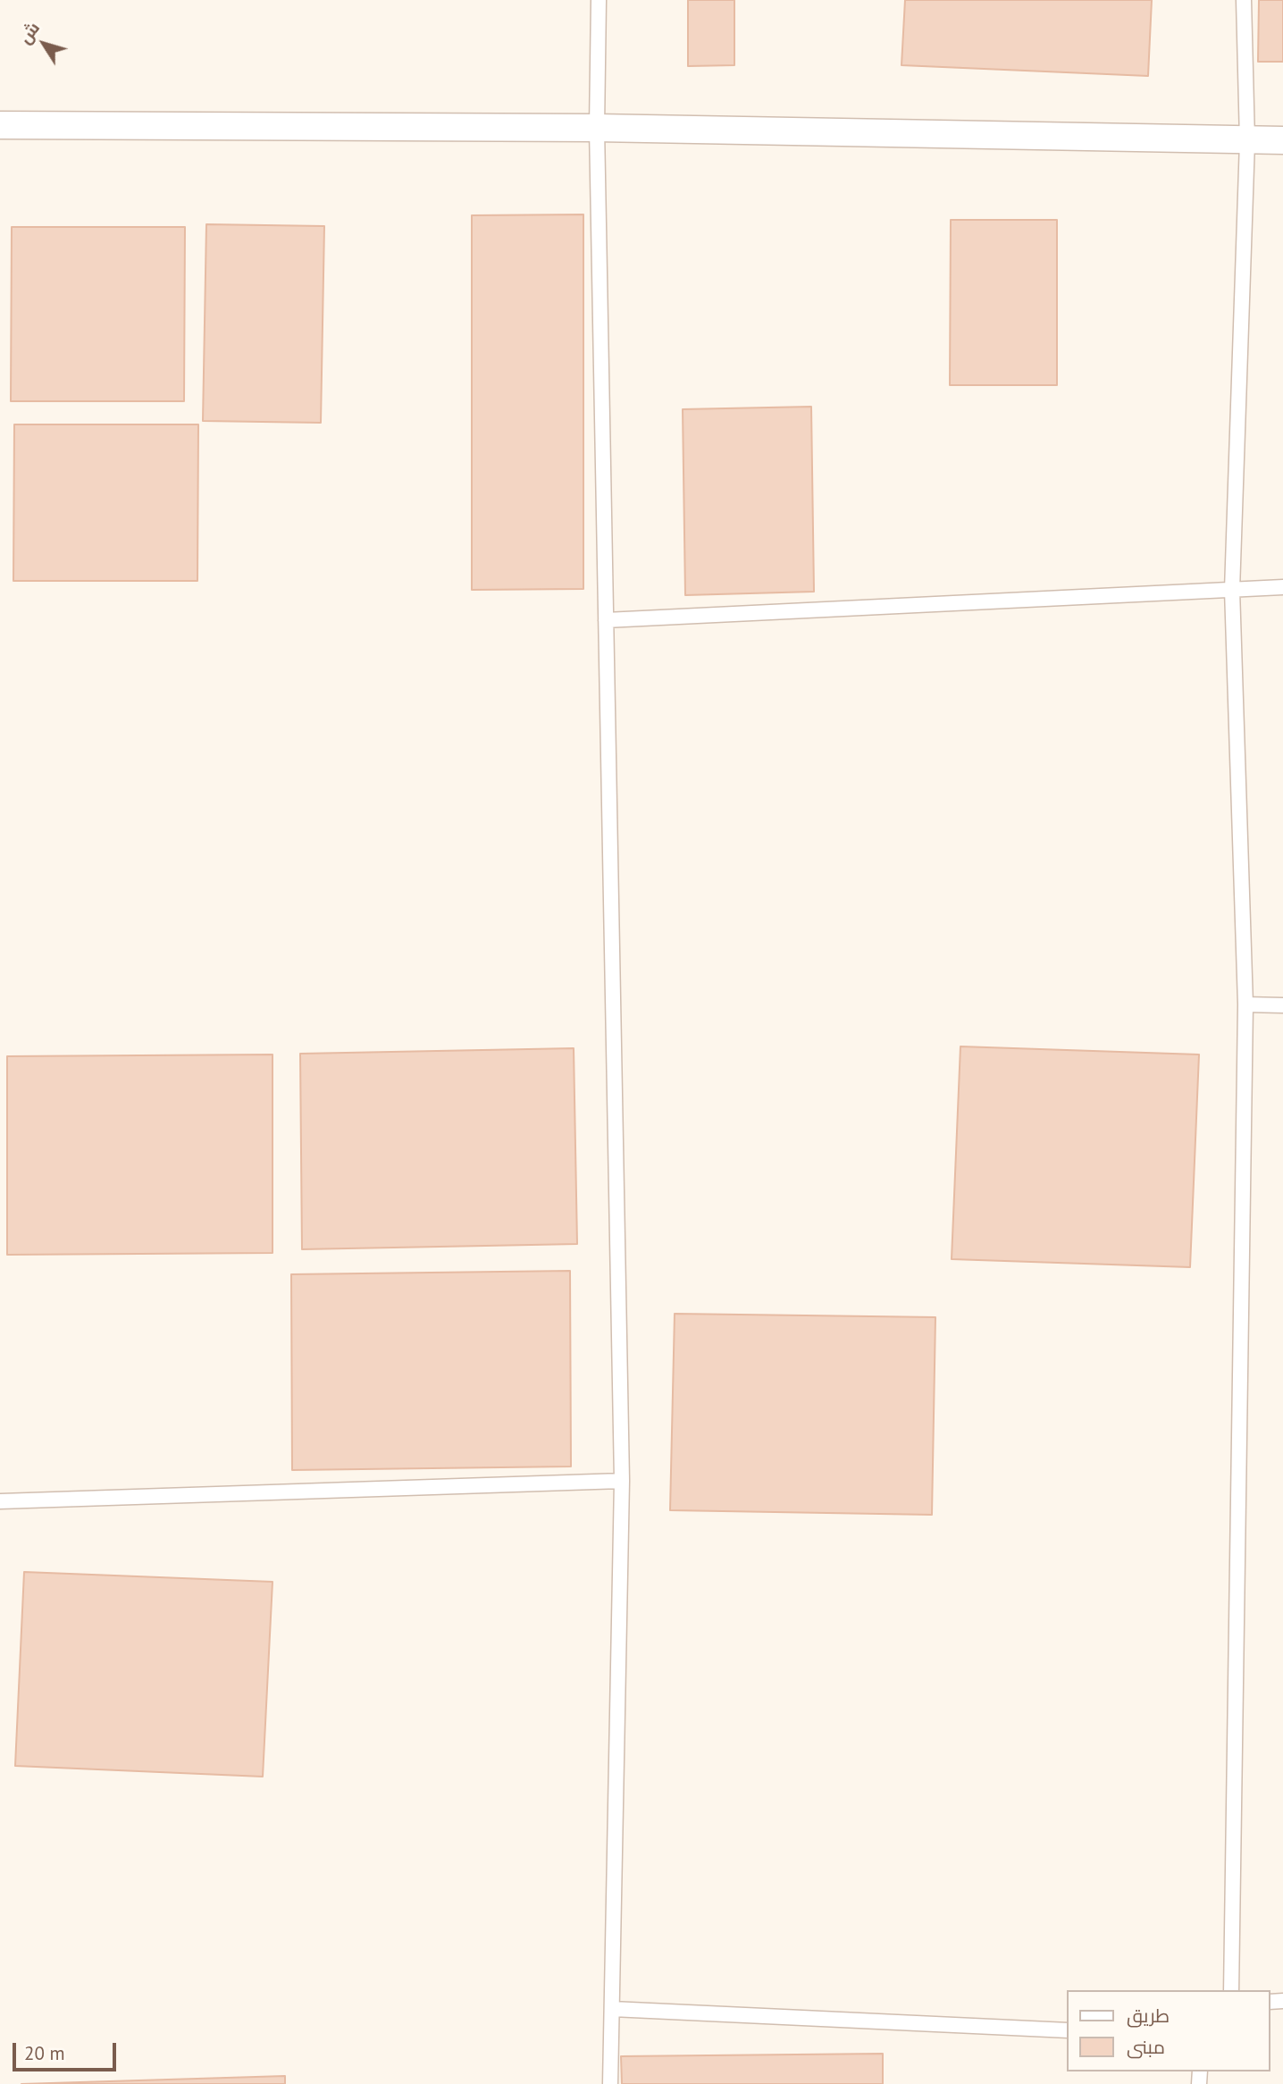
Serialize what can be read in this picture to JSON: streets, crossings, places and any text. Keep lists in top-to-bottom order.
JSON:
{
  "legend": ["طريق", "مبنى"],
  "scale_bar": "20 m",
  "north": "top left"
}
